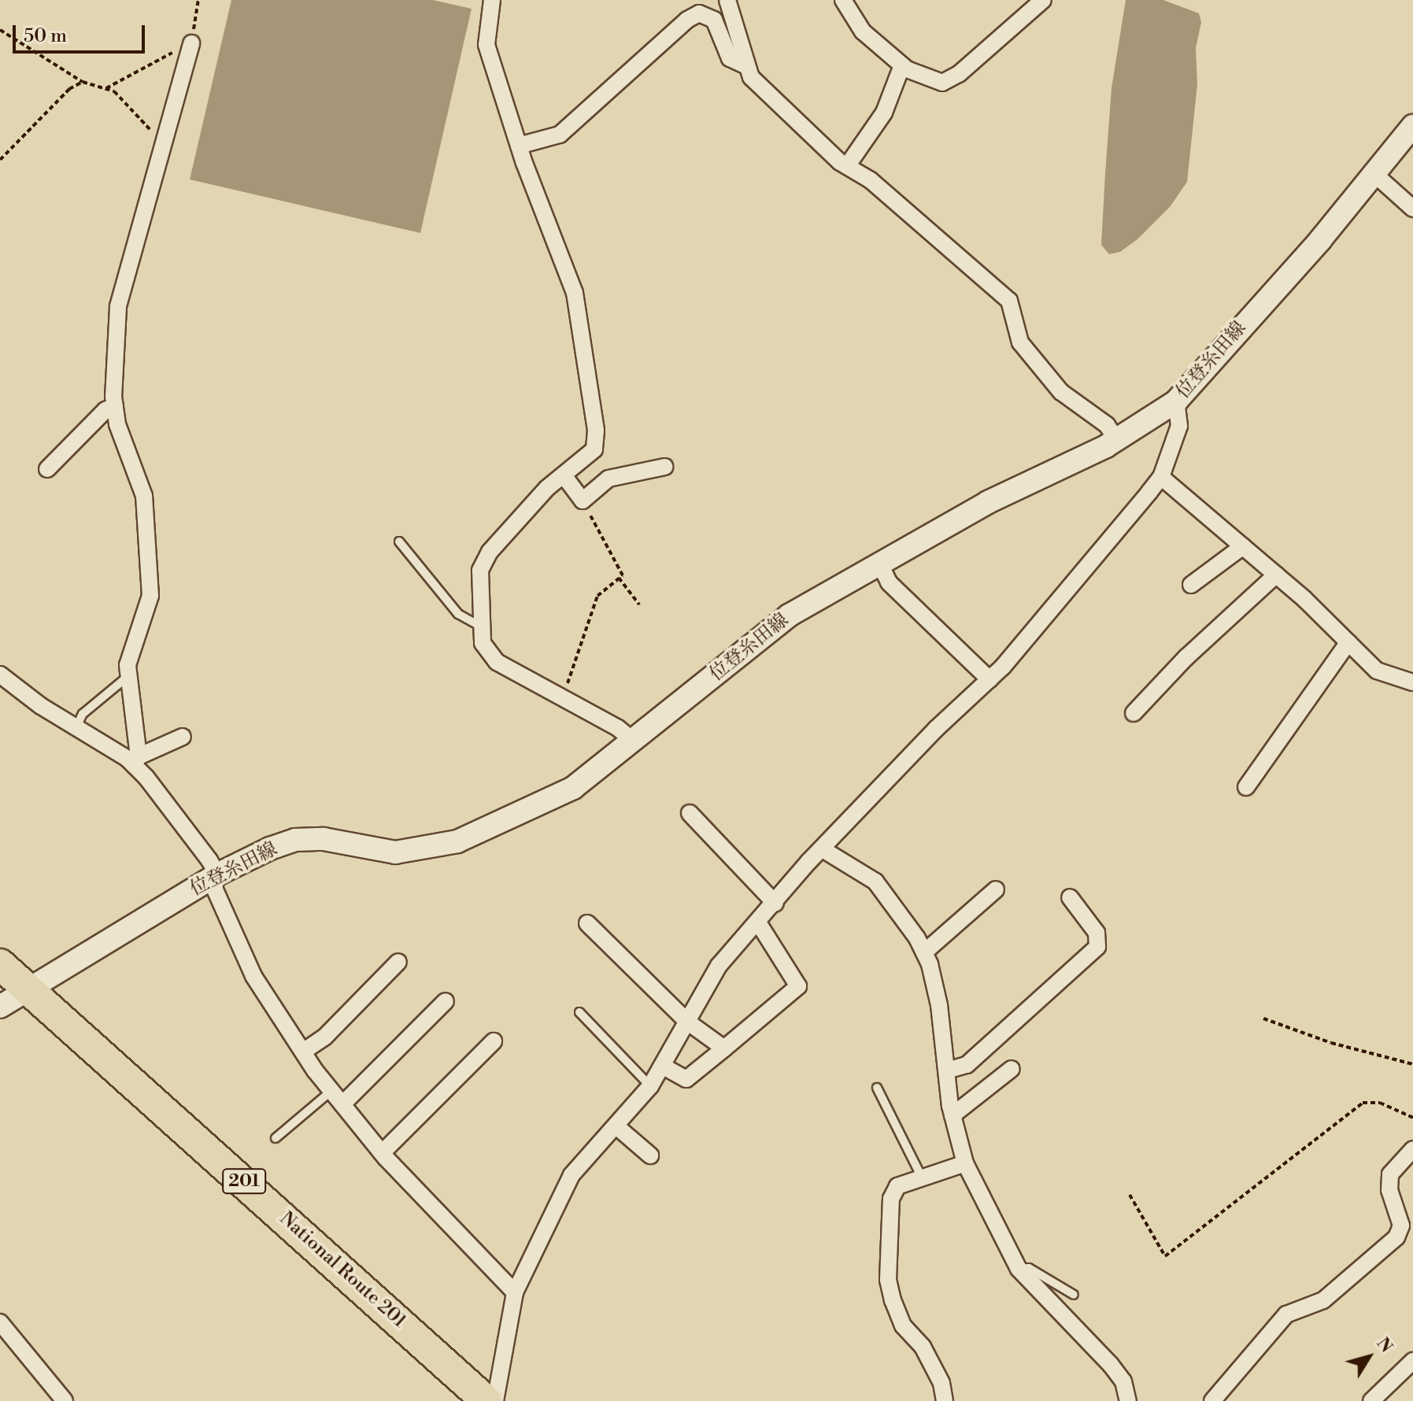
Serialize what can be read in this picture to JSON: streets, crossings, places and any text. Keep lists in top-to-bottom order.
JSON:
{
  "streets": {
    "highway": ["201", "National Route 201"],
    "main road": ["位登糸田線"]
  },
  "crossings": [
    ["位登糸田線", "National Route 201"]
  ],
  "scale_bar": "50 m",
  "north": "top right"
}
